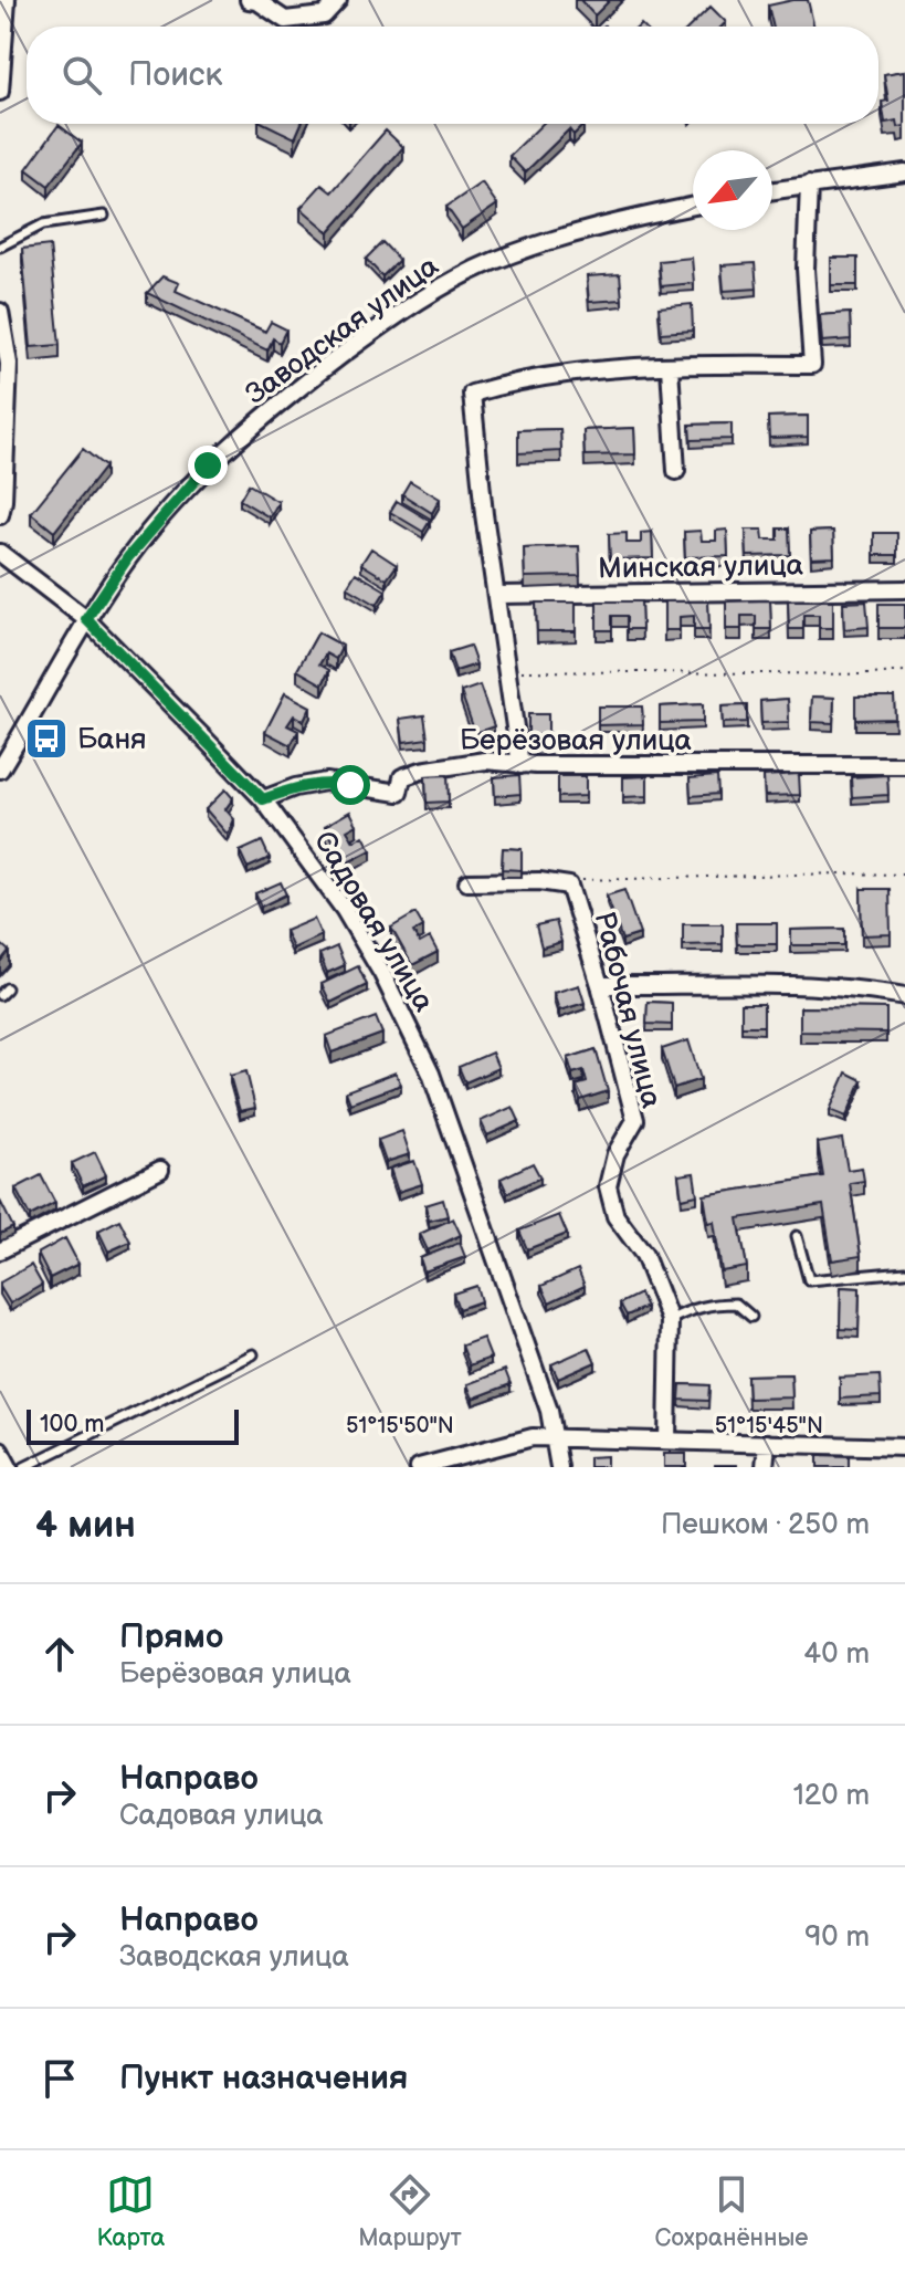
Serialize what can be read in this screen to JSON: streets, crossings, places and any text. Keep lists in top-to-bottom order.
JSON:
{
  "streets": {
    "street": [
      "Заводская улица",
      "Минская улица",
      "Берёзовая улица",
      "Садовая улица",
      "Рабочая улица"
    ]
  },
  "crossings": [
    ["Заводская улица", "Садовая улица"],
    ["Берёзовая улица", "Садовая улица"]
  ],
  "places": {
    "bus stop": ["Баня"]
  },
  "scale_bar": "100 m",
  "north": "bottom left",
  "page": {
    "search": "Поиск",
    "scale": "100 m",
    "heading": ["4 мин", "Пешком · 250 m"],
    "list": [
      ["Прямо", "Берёзовая улица", "40 m"],
      ["Направо", "Садовая улица", "120 m"],
      ["Направо", "Заводская улица", "90 m"],
      "Пункт назначения"
    ],
    "nav": ["Карта", "Маршрут", "Сохранённые"]
  },
  "coordinates": ["51°15'50\"N", "51°15'45\"N"]
}
